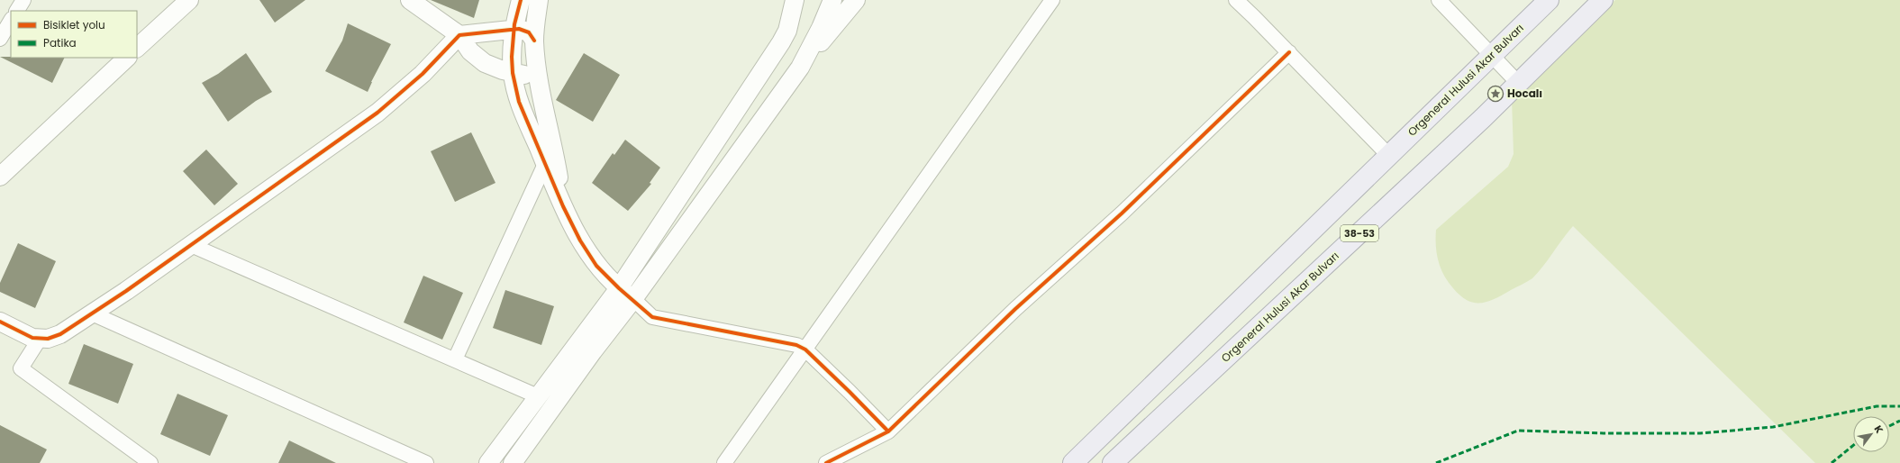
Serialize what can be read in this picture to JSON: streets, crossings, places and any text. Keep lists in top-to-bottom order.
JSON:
{
  "streets": {
    "main road": ["Orgeneral Hulusi Akar Bulvarı", "38-53"]
  },
  "places": {
    "place": ["Hocalı"]
  },
  "legend": ["Bisiklet yolu", "Patika"],
  "north": "top right"
}
